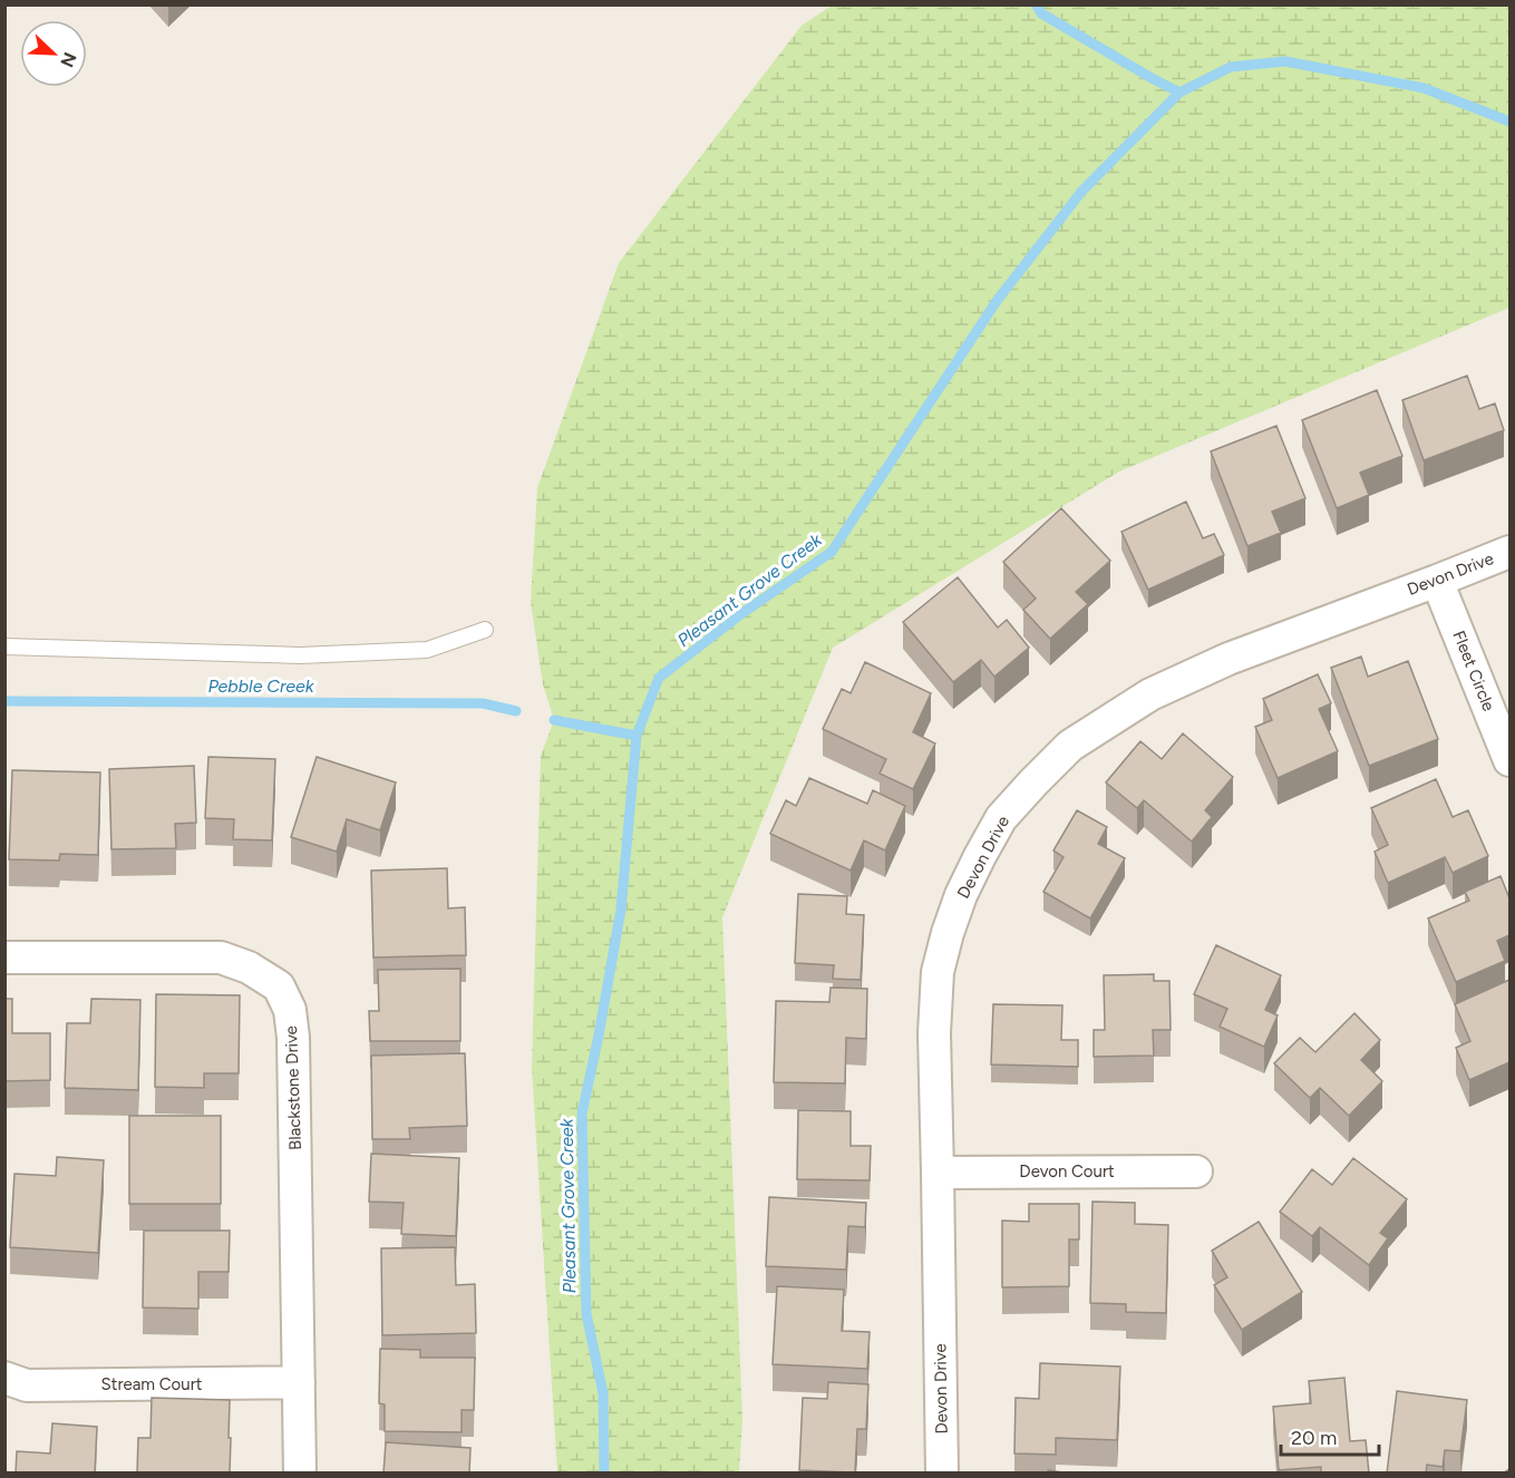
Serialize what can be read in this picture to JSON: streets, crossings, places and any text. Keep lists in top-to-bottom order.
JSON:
{
  "streets": {
    "street": [
      "Devon Drive",
      "Fleet Circle",
      "Blackstone Drive",
      "Devon Court",
      "Stream Court"
    ]
  },
  "crossings": [
    ["Devon Drive", "Fleet Circle"],
    ["Devon Drive", "Devon Court"],
    ["Blackstone Drive", "Stream Court"]
  ],
  "water": ["Pleasant Grove Creek", "Pebble Creek"],
  "scale_bar": "20 m",
  "north": "bottom right"
}
